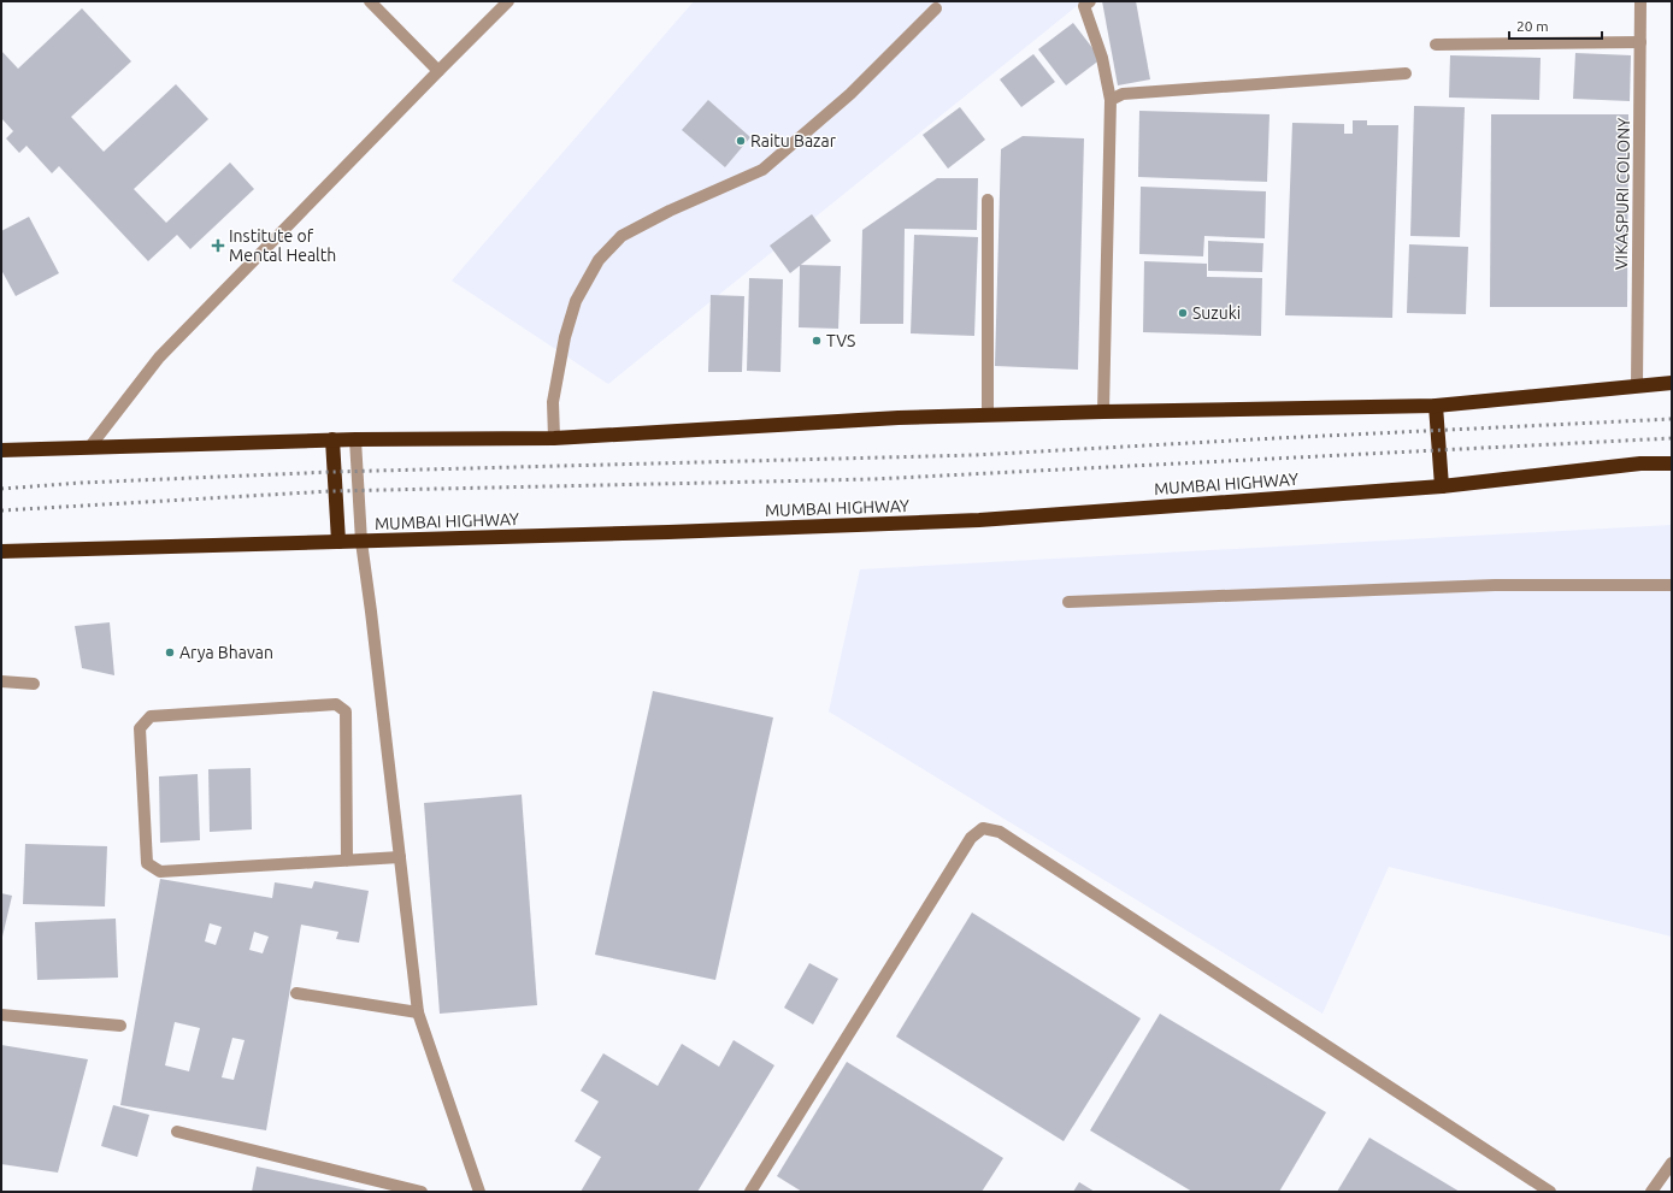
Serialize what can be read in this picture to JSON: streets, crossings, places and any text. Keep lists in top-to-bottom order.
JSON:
{
  "streets": {
    "highway": ["MUMBAI HIGHWAY"],
    "street": ["VIKASPURI COLONY"]
  },
  "places": {
    "other": [
      "Raitu Bazar",
      "Suzuki",
      "TVS",
      "Arya Bhavan"
    ],
    "health": ["Institute of Mental Health"]
  },
  "scale_bar": "20 m"
}
